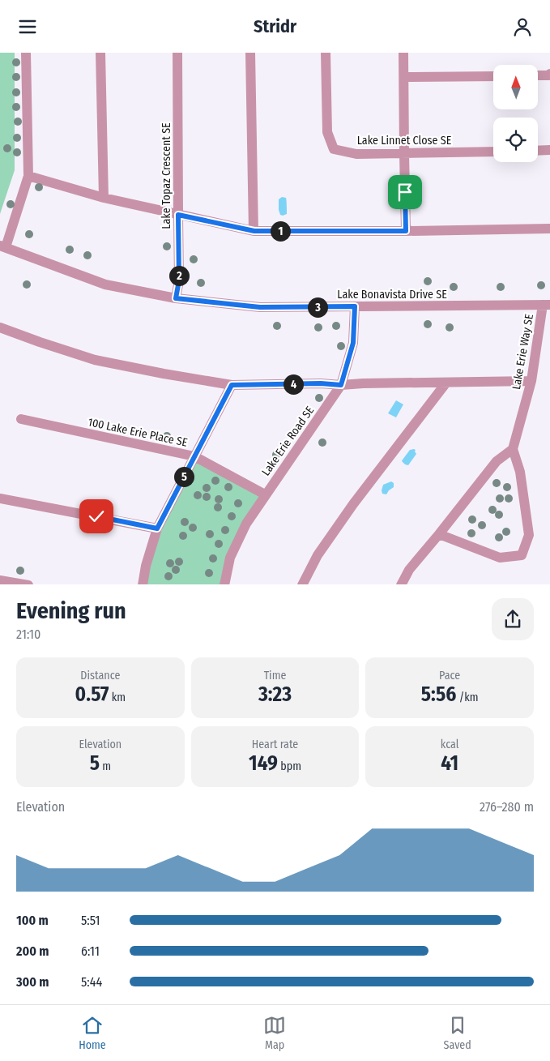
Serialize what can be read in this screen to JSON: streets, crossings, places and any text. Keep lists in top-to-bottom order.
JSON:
{
  "streets": {
    "street": [
      "Lake Linnet Close SE",
      "Lake Topaz Crescent SE",
      "Lake Bonavista Drive SE",
      "Lake Erie Way SE",
      "100 Lake Erie Place SE",
      "Lake Erie Road SE"
    ]
  },
  "crossings": [
    ["Lake Topaz Crescent SE", "Lake Bonavista Drive SE"],
    ["Lake Bonavista Drive SE", "Lake Erie Way SE"],
    ["Lake Bonavista Drive SE", "Lake Erie Road SE"],
    ["100 Lake Erie Place SE", "Lake Erie Road SE"]
  ],
  "north": "top",
  "page": {
    "header": "Stridr",
    "pins": [
      "1",
      "2",
      "3",
      "4",
      "5"
    ],
    "heading": ["Evening run", "21:10"],
    "stats": [
      ["Distance", "0.57 km"],
      ["Time", "3:23"],
      ["Pace", "5:56 /km"],
      ["Elevation", "5 m"],
      ["Heart rate", "149 bpm"],
      ["kcal", "41"]
    ],
    "chart": ["Elevation", "276–280 m"],
    "list": [
      {
        "name": "100 m",
        "note": "5:51"
      },
      {
        "name": "200 m",
        "note": "6:11"
      },
      {
        "name": "300 m",
        "note": "5:44"
      }
    ],
    "tabs": ["Home", "Map", "Saved"]
  }
}
